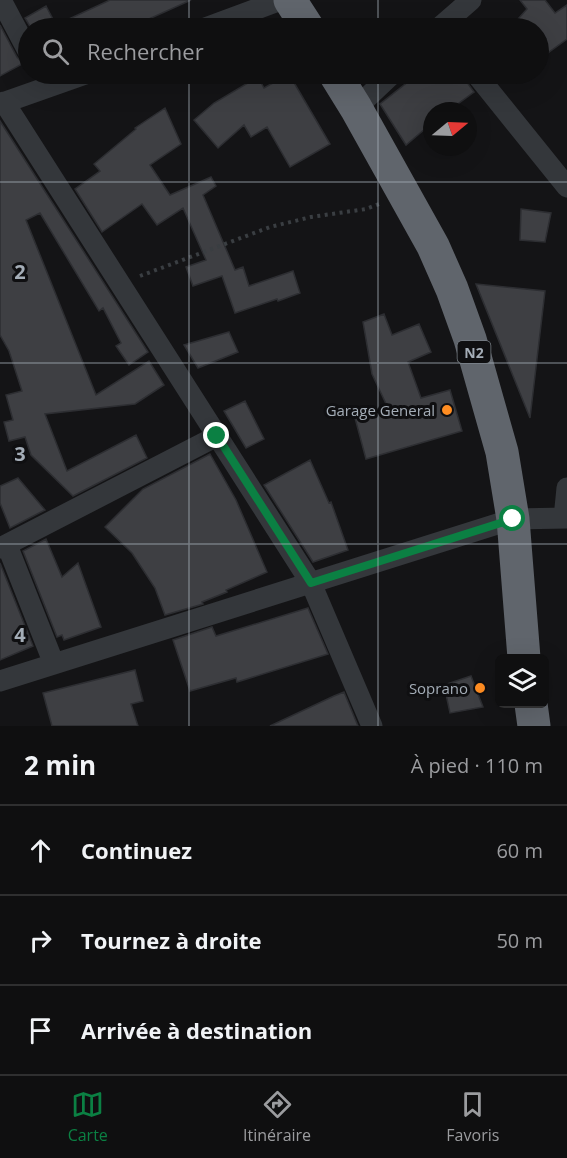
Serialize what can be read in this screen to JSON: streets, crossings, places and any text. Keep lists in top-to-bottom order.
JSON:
{
  "streets": {
    "highway": ["N2"]
  },
  "places": ["Garage General", "Soprano"],
  "north": "right",
  "page": {
    "search": "Rechercher",
    "heading": ["2 min", "À pied · 110 m"],
    "list": [
      ["Continuez", "60 m"],
      ["Tournez à droite", "50 m"],
      "Arrivée à destination"
    ],
    "nav": ["Carte", "Itinéraire", "Favoris"]
  },
  "grid": {
    "rows": ["2", "3", "4"]
  }
}
